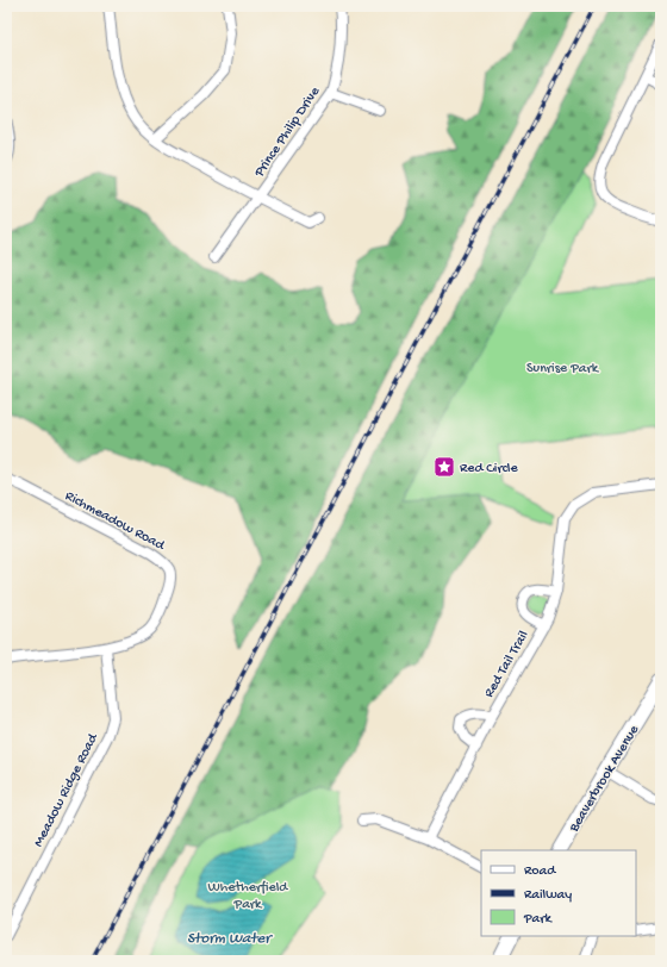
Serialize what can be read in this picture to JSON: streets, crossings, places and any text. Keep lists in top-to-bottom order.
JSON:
{
  "streets": {
    "street": [
      "Prince Philip Drive",
      "Richmeadow Road",
      "Red Tail Trail",
      "Beaverbrook Avenue",
      "Meadow Ridge Road"
    ]
  },
  "crossings": [
    ["Richmeadow Road", "Meadow Ridge Road"]
  ],
  "water": ["Storm Water"],
  "parks": ["Sunrise Park", "Whetherfield Park"],
  "places": {
    "place": ["Red Circle"]
  },
  "legend": ["Road", "Railway", "Park"]
}
